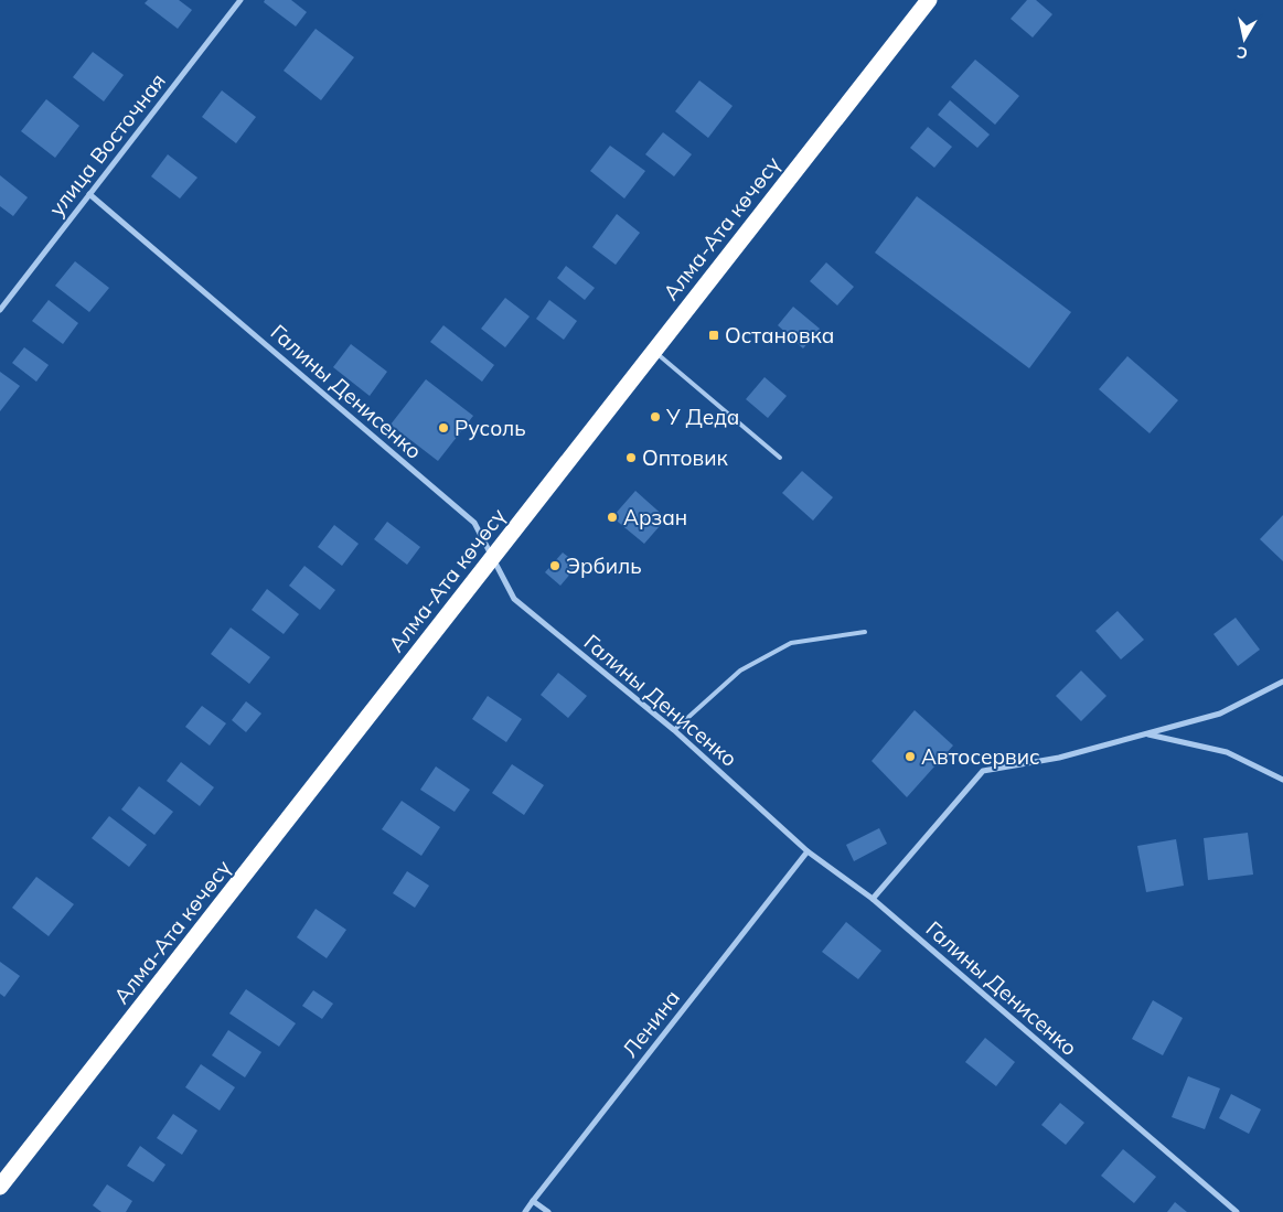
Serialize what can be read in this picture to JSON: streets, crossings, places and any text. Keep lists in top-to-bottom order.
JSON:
{
  "streets": {
    "highway": ["Алма-Ата көчөсү"],
    "street": ["улица Восточная", "Галины Денисенко", "Ленина"]
  },
  "crossings": [
    ["улица Восточная", "Галины Денисенко"],
    ["Алма-Ата көчөсү", "Галины Денисенко"],
    ["Галины Денисенко", "Ленина"]
  ],
  "places": {
    "transit": ["Остановка"],
    "other": [
      "У Деда",
      "Русоль",
      "Оптовик",
      "Арзан",
      "Эрбиль",
      "Автосервис"
    ]
  },
  "north": "bottom"
}
